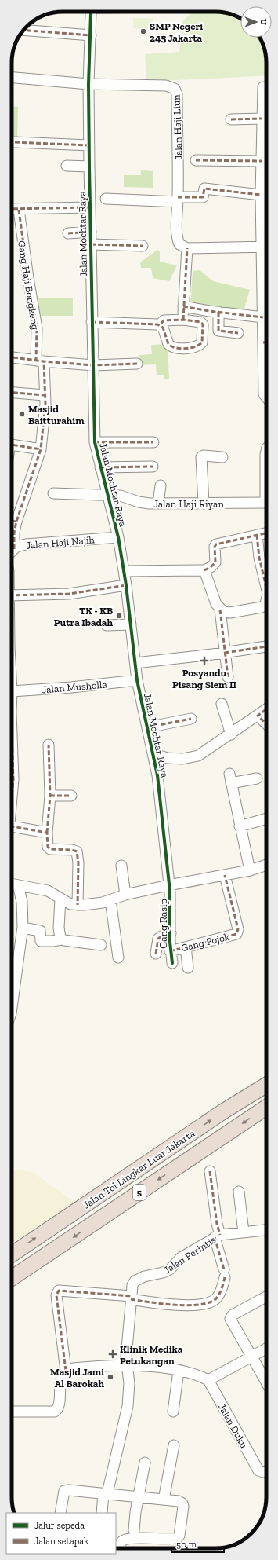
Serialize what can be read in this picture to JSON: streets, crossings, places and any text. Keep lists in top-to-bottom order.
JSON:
{
  "streets": {
    "highway": ["Jalan Tol Lingkar Luar Jakarta", "5"],
    "street": [
      "Jalan Haji Liun",
      "Jalan Mochtar Raya",
      "Gang Haji Bongkeng",
      "Jalan Haji Riyan",
      "Jalan Haji Najih",
      "Jalan Musholla",
      "Gang Rasip",
      "Gang Pojok",
      "Jalan Perintis",
      "Jalan Duku"
    ]
  },
  "crossings": [
    ["Jalan Haji Liun", "Jalan Mochtar Raya"],
    ["Jalan Mochtar Raya", "Jalan Haji Riyan"],
    ["Jalan Mochtar Raya", "Jalan Haji Najih"],
    ["Jalan Mochtar Raya", "Jalan Musholla"],
    ["Jalan Mochtar Raya", "Gang Rasip"],
    ["Gang Haji Bongkeng", "Jalan Haji Najih"],
    ["Gang Rasip", "Gang Pojok"]
  ],
  "places": {
    "other": [
      "SMP Negeri 245 Jakarta",
      "Masjid Baitturahim",
      "TK - KB Putra Ibadah",
      "Masjid Jami Al Barokah"
    ],
    "health": ["Posyandu Pisang Siem II", "Klinik Medika Petukangan"]
  },
  "legend": ["Jalur sepeda", "Jalan setapak"],
  "scale_bar": "50 m",
  "north": "right"
}
